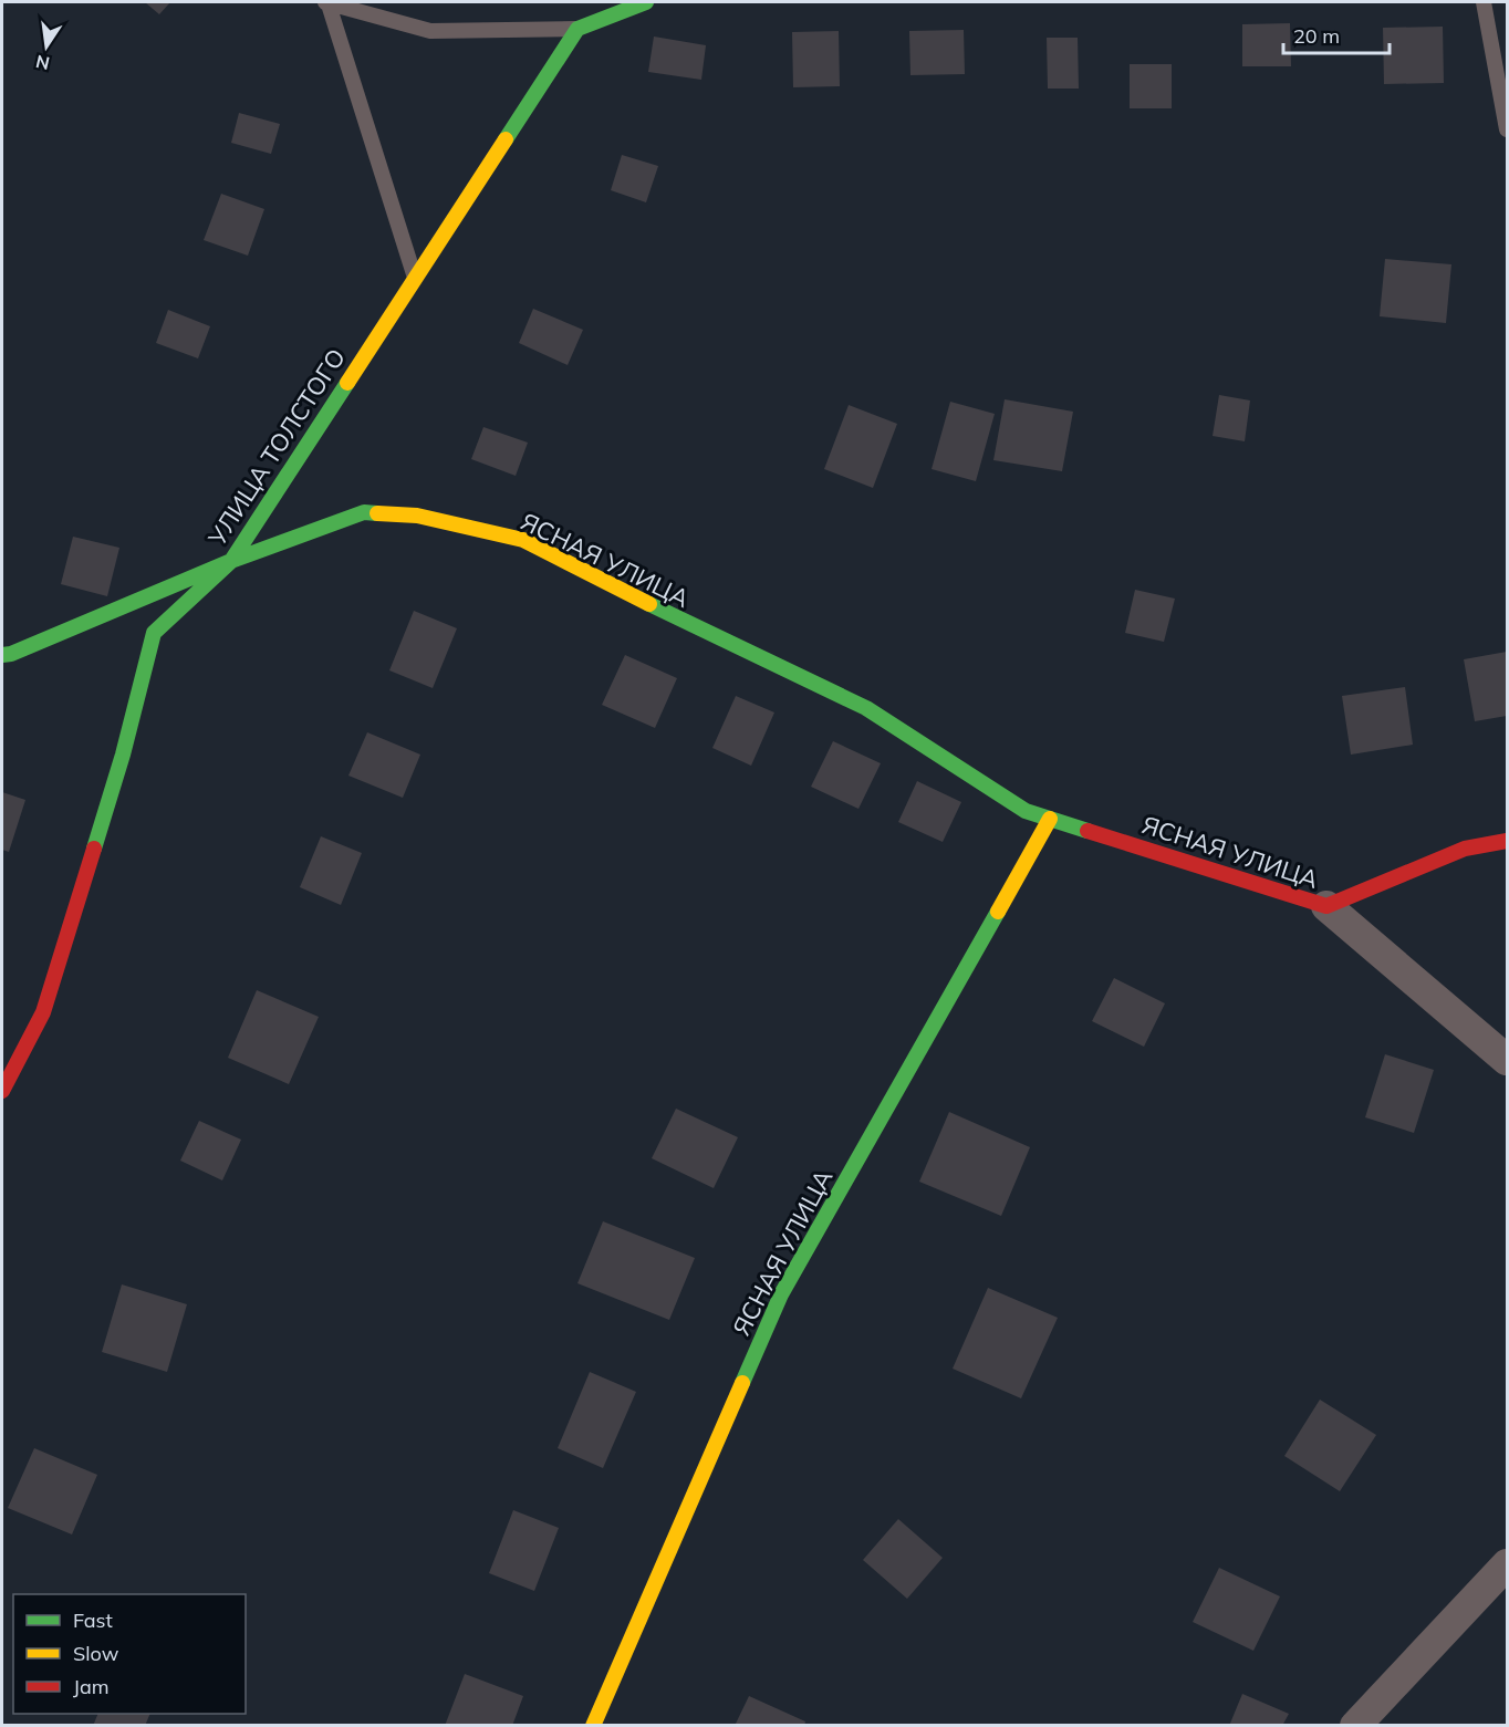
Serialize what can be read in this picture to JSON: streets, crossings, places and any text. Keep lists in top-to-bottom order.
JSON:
{
  "streets": {
    "street": ["УЛИЦА ТОЛСТОГО", "ЯСНАЯ УЛИЦА"]
  },
  "crossings": [
    ["УЛИЦА ТОЛСТОГО", "ЯСНАЯ УЛИЦА"]
  ],
  "legend": ["Fast", "Slow", "Jam"],
  "scale_bar": "20 m",
  "north": "bottom"
}
